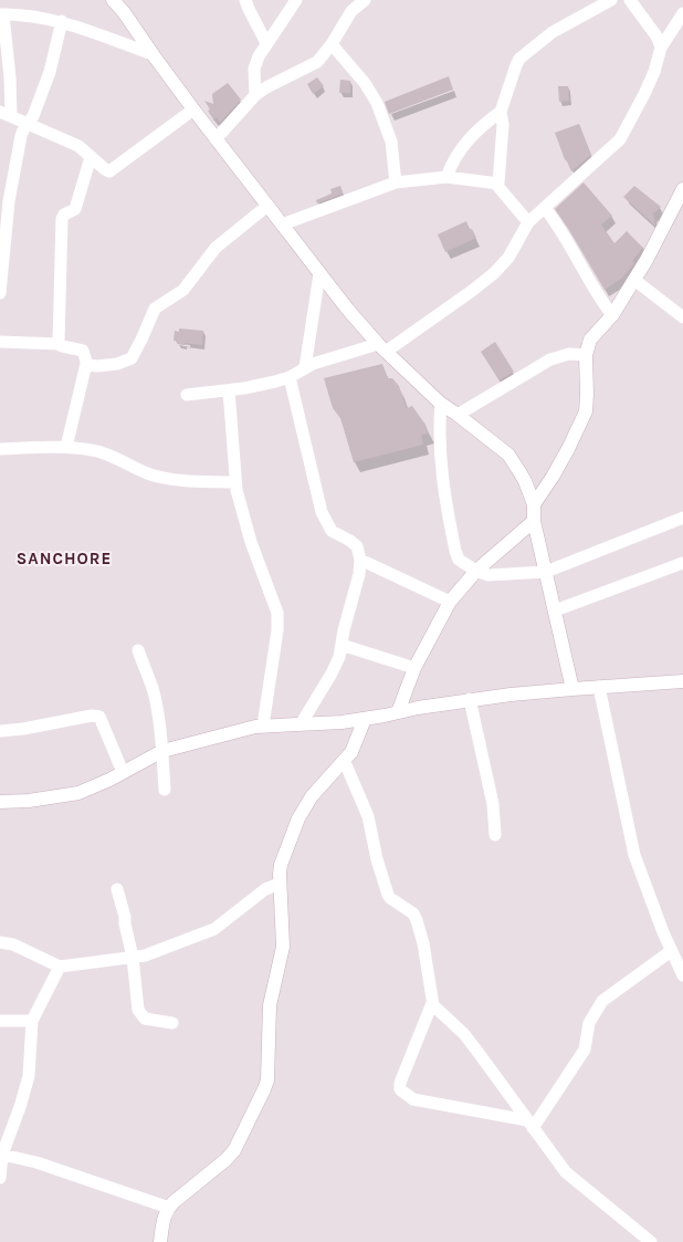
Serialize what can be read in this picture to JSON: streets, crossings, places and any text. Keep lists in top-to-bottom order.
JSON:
{
  "districts": ["SANCHORE"]
}
